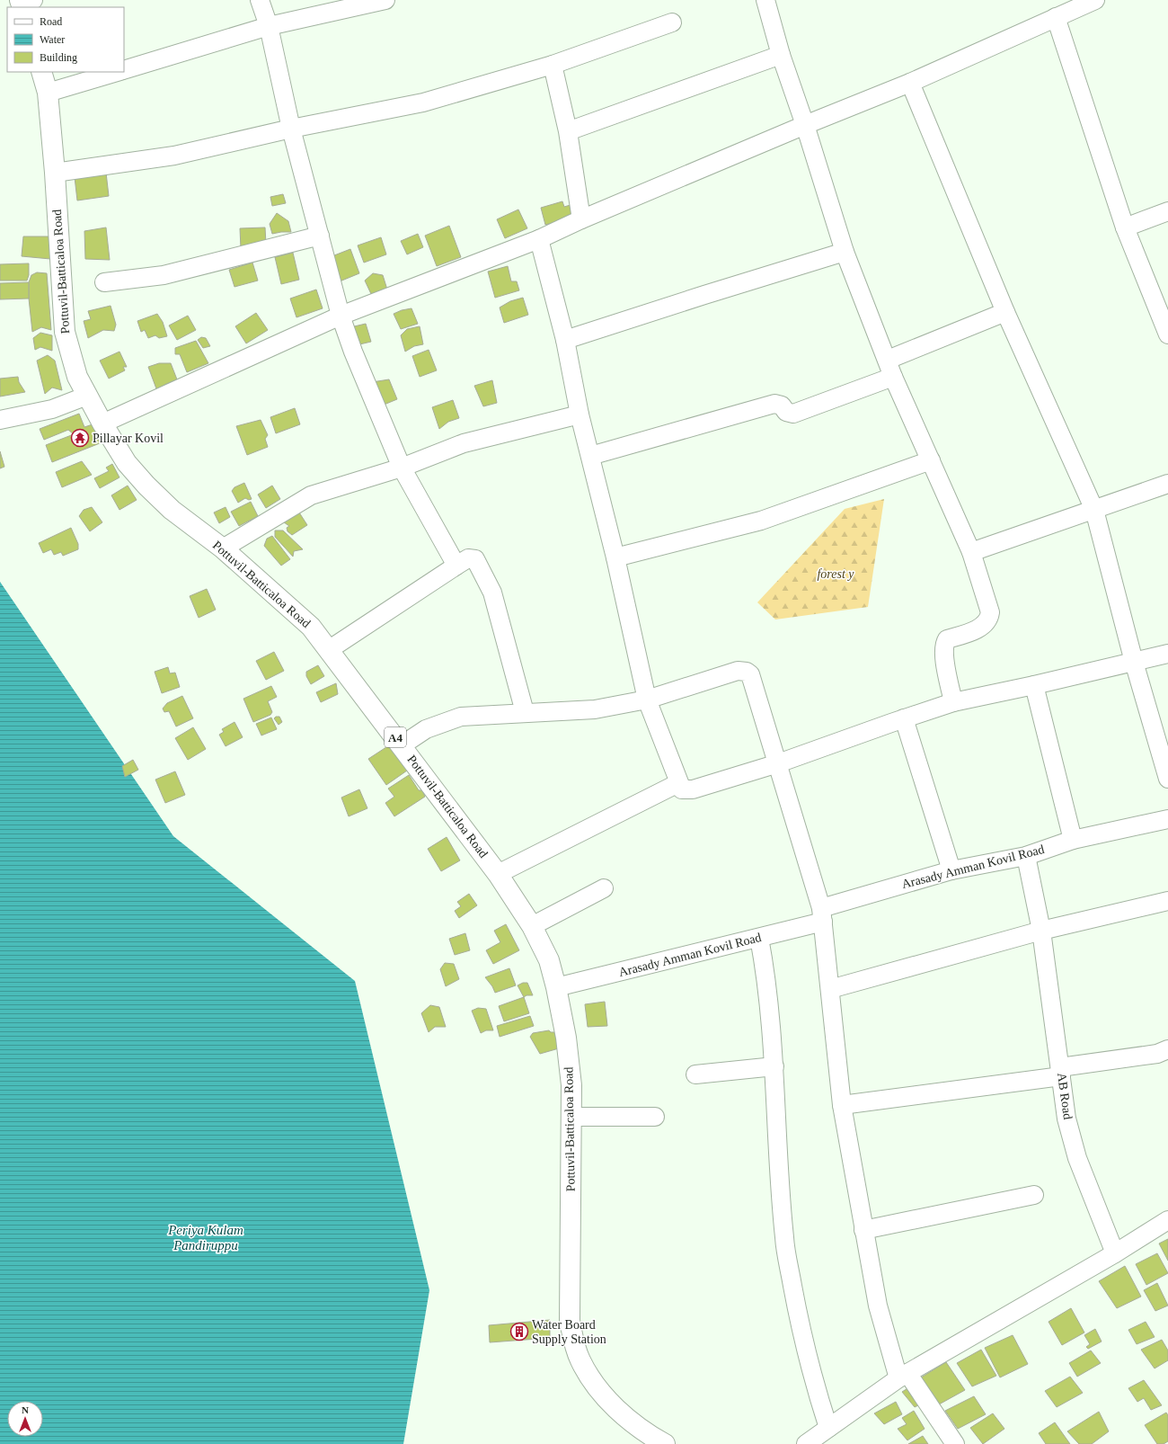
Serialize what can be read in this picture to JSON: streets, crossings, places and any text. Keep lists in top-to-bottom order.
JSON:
{
  "streets": {
    "highway": ["Pottuvil-Batticaloa Road", "A4"],
    "street": ["Arasady Amman Kovil Road", "AB Road"]
  },
  "crossings": [
    ["Pottuvil-Batticaloa Road", "Arasady Amman Kovil Road"],
    ["Arasady Amman Kovil Road", "AB Road"]
  ],
  "water": ["Periya Kulam Pandiruppu"],
  "parks": ["forest y"],
  "places": {
    "temple": ["Pillayar Kovil"],
    "building": ["Water Board Supply Station"]
  },
  "legend": ["Road", "Water", "Building"],
  "north": "top"
}
